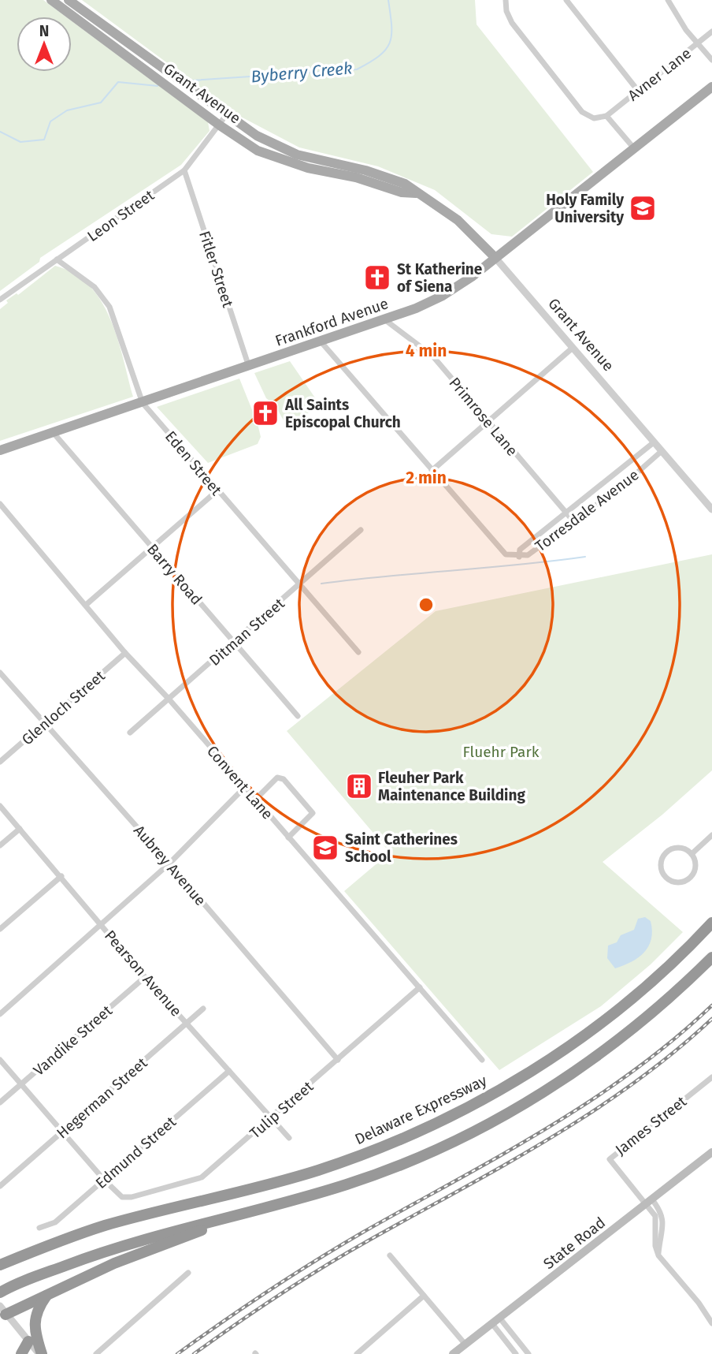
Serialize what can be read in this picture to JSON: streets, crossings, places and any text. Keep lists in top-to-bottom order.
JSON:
{
  "streets": {
    "highway": ["Delaware Expressway"],
    "main road": ["Grant Avenue", "Frankford Avenue", "State Road"],
    "street": [
      "Avner Lane",
      "Leon Street",
      "Fitler Street",
      "Primrose Lane",
      "Eden Street",
      "Torresdale Avenue",
      "Barry Road",
      "Ditman Street",
      "Glenloch Street",
      "Convent Lane",
      "Aubrey Avenue",
      "Pearson Avenue",
      "Vandike Street",
      "Hegerman Street",
      "Tulip Street",
      "James Street",
      "Edmund Street"
    ]
  },
  "crossings": [
    ["Grant Avenue", "Leon Street"],
    ["Grant Avenue", "Frankford Avenue"],
    ["Grant Avenue", "Torresdale Avenue"],
    ["Leon Street", "Fitler Street"],
    ["Leon Street", "Eden Street"],
    ["Fitler Street", "Frankford Avenue"],
    ["Frankford Avenue", "Primrose Lane"],
    ["Frankford Avenue", "Eden Street"],
    ["Frankford Avenue", "Barry Road"],
    ["Primrose Lane", "Torresdale Avenue"],
    ["Eden Street", "Ditman Street"],
    ["Barry Road", "Ditman Street"],
    ["Ditman Street", "Convent Lane"],
    ["Glenloch Street", "Convent Lane"],
    ["Glenloch Street", "Aubrey Avenue"],
    ["Convent Lane", "Tulip Street"],
    ["Aubrey Avenue", "Tulip Street"],
    ["Pearson Avenue", "Vandike Street"],
    ["Pearson Avenue", "Hegerman Street"],
    ["Pearson Avenue", "Tulip Street"],
    ["Pearson Avenue", "Edmund Street"],
    ["Tulip Street", "Edmund Street"],
    ["James Street", "State Road"]
  ],
  "water": ["Byberry Creek"],
  "parks": ["Fluehr Park"],
  "places": {
    "school or university": ["Holy Family University", "Saint Catherines School"],
    "church": ["St Katherine of Siena", "All Saints Episcopal Church"],
    "building": ["Fleuher Park Maintenance Building"]
  },
  "north": "top",
  "rings": ["4 min", "2 min"]
}
